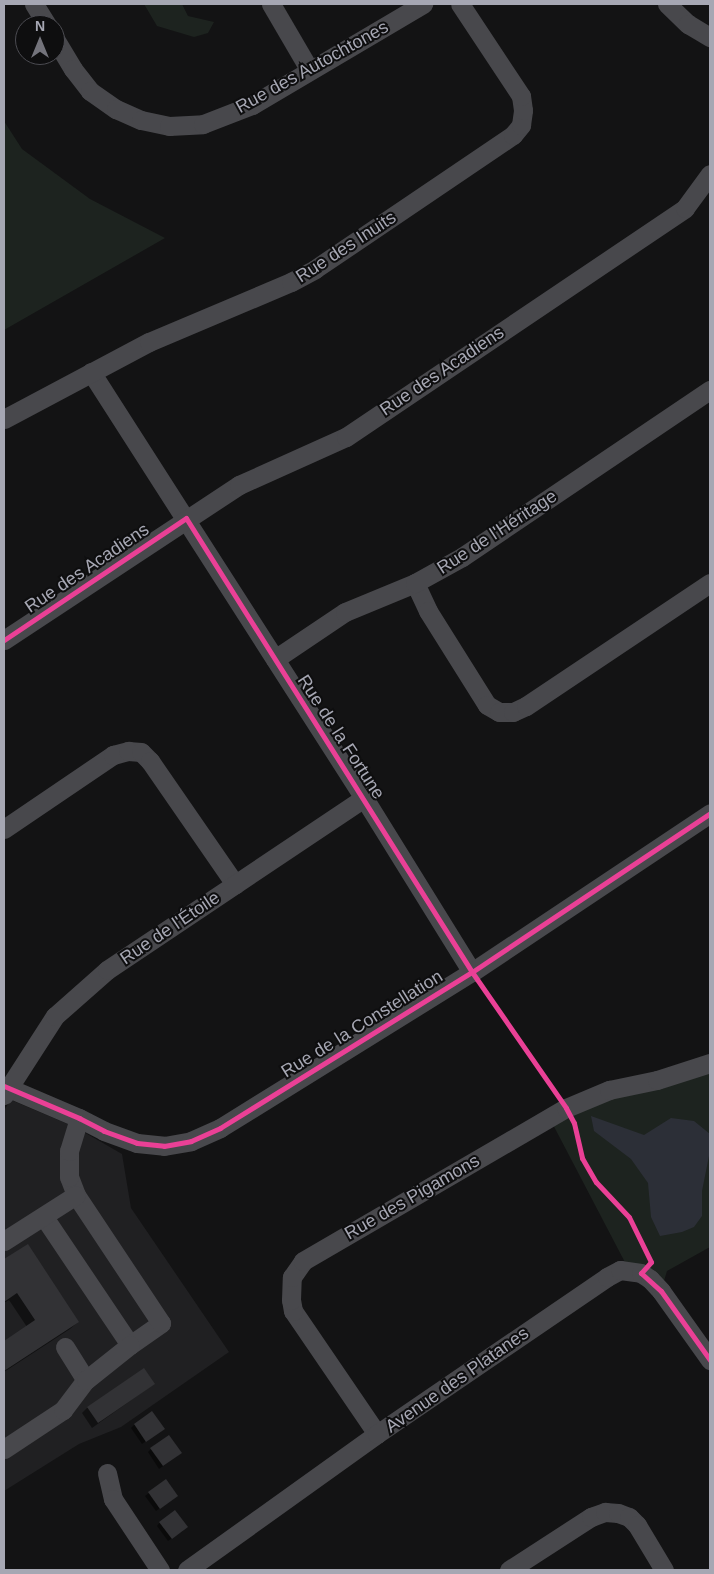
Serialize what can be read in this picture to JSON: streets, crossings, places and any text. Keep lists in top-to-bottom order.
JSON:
{
  "streets": {
    "street": [
      "Rue des Autochtones",
      "Rue des Inuits",
      "Rue des Acadiens",
      "Rue de l'Héritage",
      "Rue de la Fortune",
      "Rue de l'Étoile",
      "Rue de la Constellation",
      "Rue des Pigamons",
      "Avenue des Platanes"
    ]
  },
  "crossings": [
    ["Rue des Inuits", "Rue de la Fortune"],
    ["Rue des Acadiens", "Rue de la Fortune"],
    ["Rue de l'Héritage", "Rue de la Fortune"],
    ["Rue de la Fortune", "Rue de l'Étoile"],
    ["Rue de la Fortune", "Rue de la Constellation"],
    ["Rue de l'Étoile", "Rue de la Constellation"],
    ["Rue des Pigamons", "Avenue des Platanes"]
  ],
  "north": "top"
}
